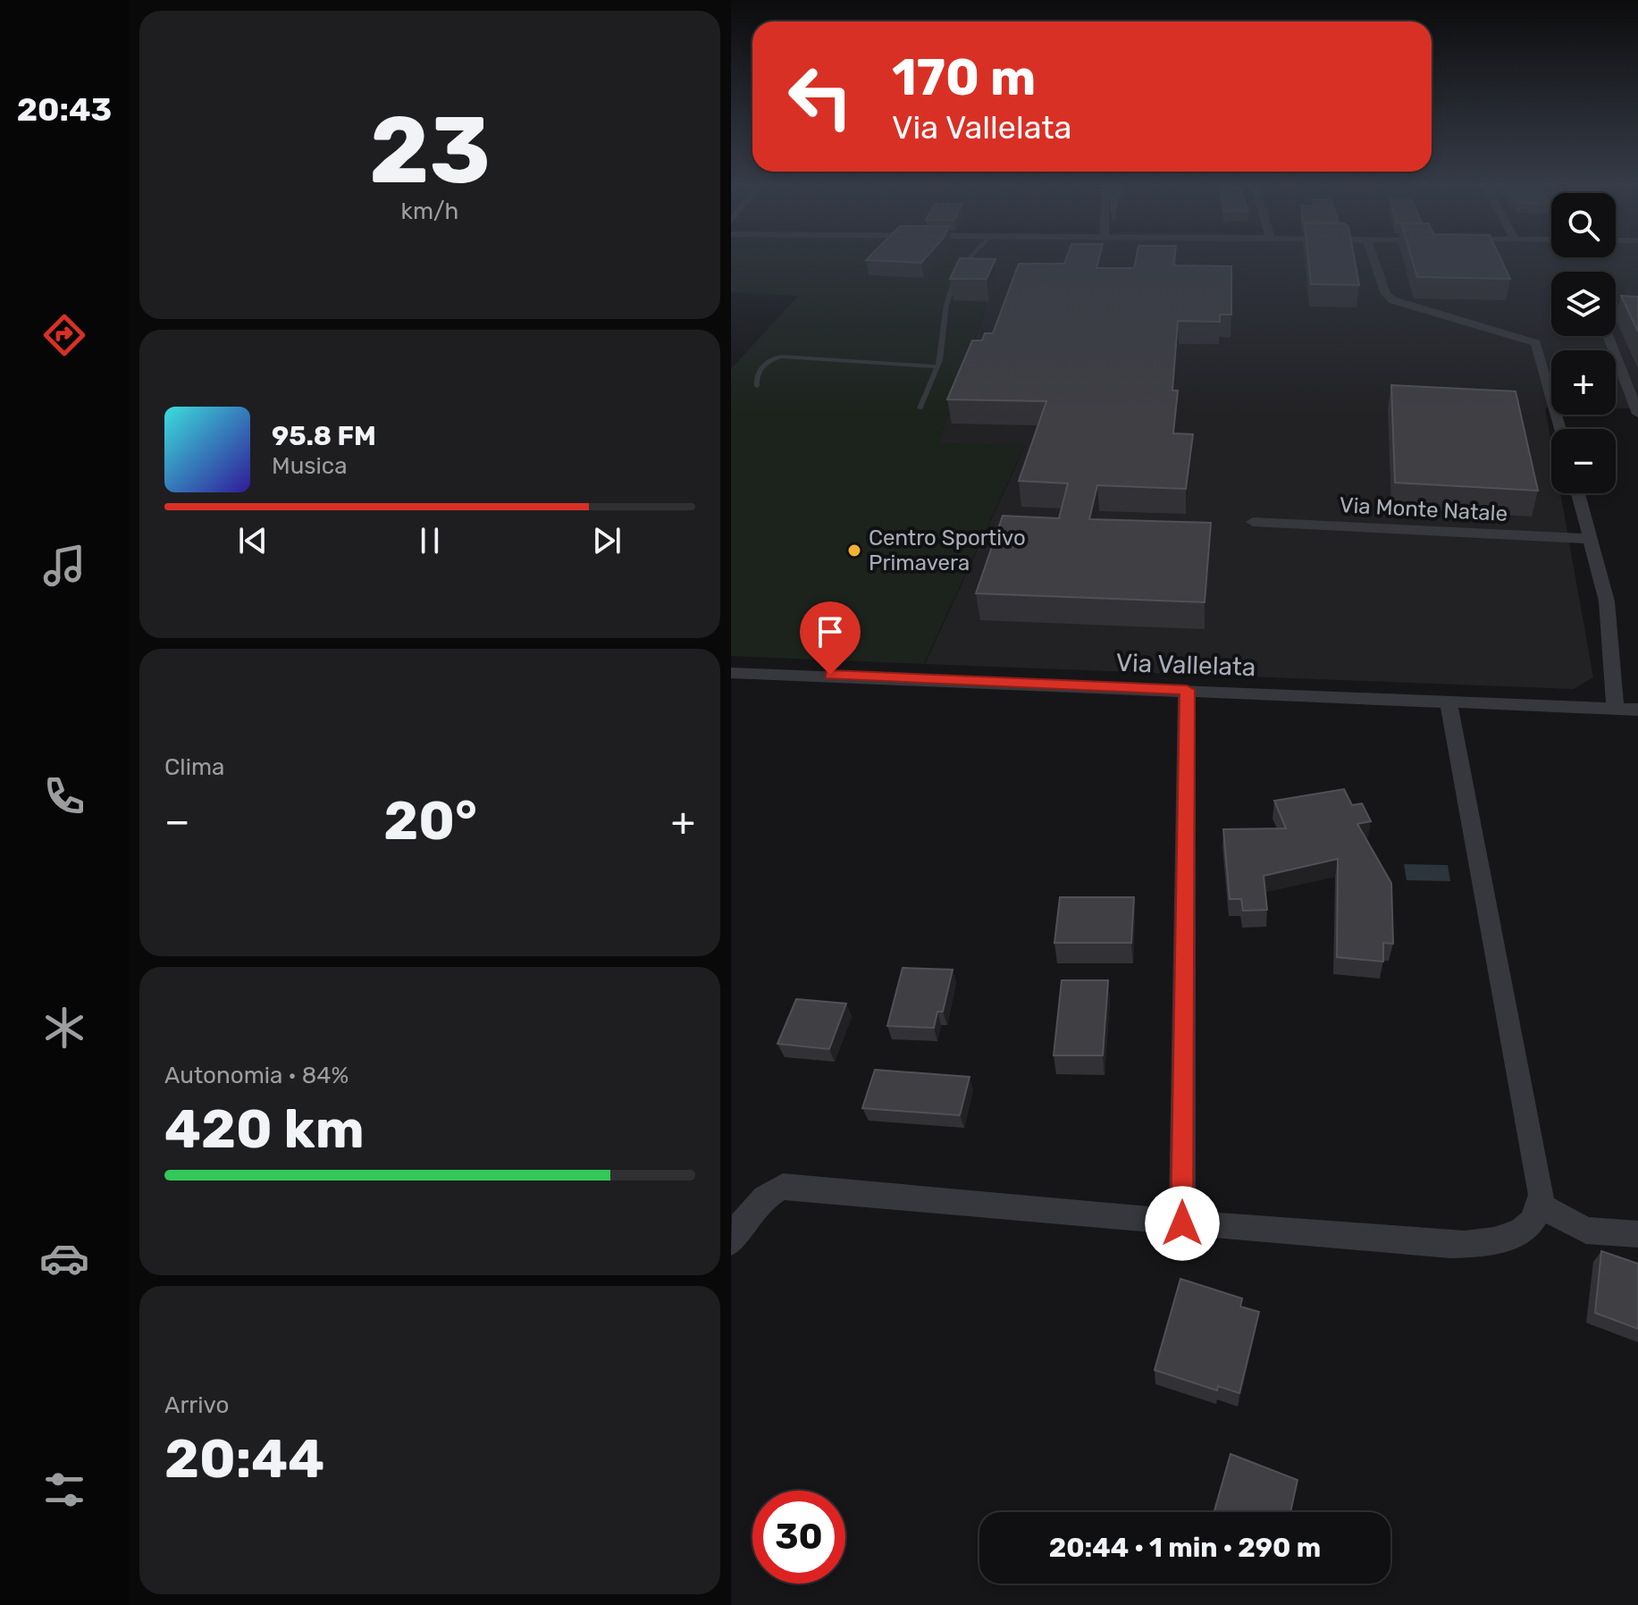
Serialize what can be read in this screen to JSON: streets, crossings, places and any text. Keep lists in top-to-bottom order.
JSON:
{
  "streets": {
    "street": ["Via Monte Natale", "Via Vallelata"]
  },
  "places": ["Centro Sportivo Primavera"],
  "page": {
    "tabs": "20:43",
    "tile": [
      ["23", "km/h"],
      "Clima",
      ["Autonomia · 84%", "420 km"],
      ["Arrivo", "20:44"]
    ],
    "turn": ["170 m", "Via Vallelata"],
    "map_buttons": ["+", "−"],
    "song": ["95.8 FM", "Musica"],
    "heat": ["−", "20°", "+"],
    "limit": "30",
    "trip": "20:44 · 1 min · 290 m"
  }
}
